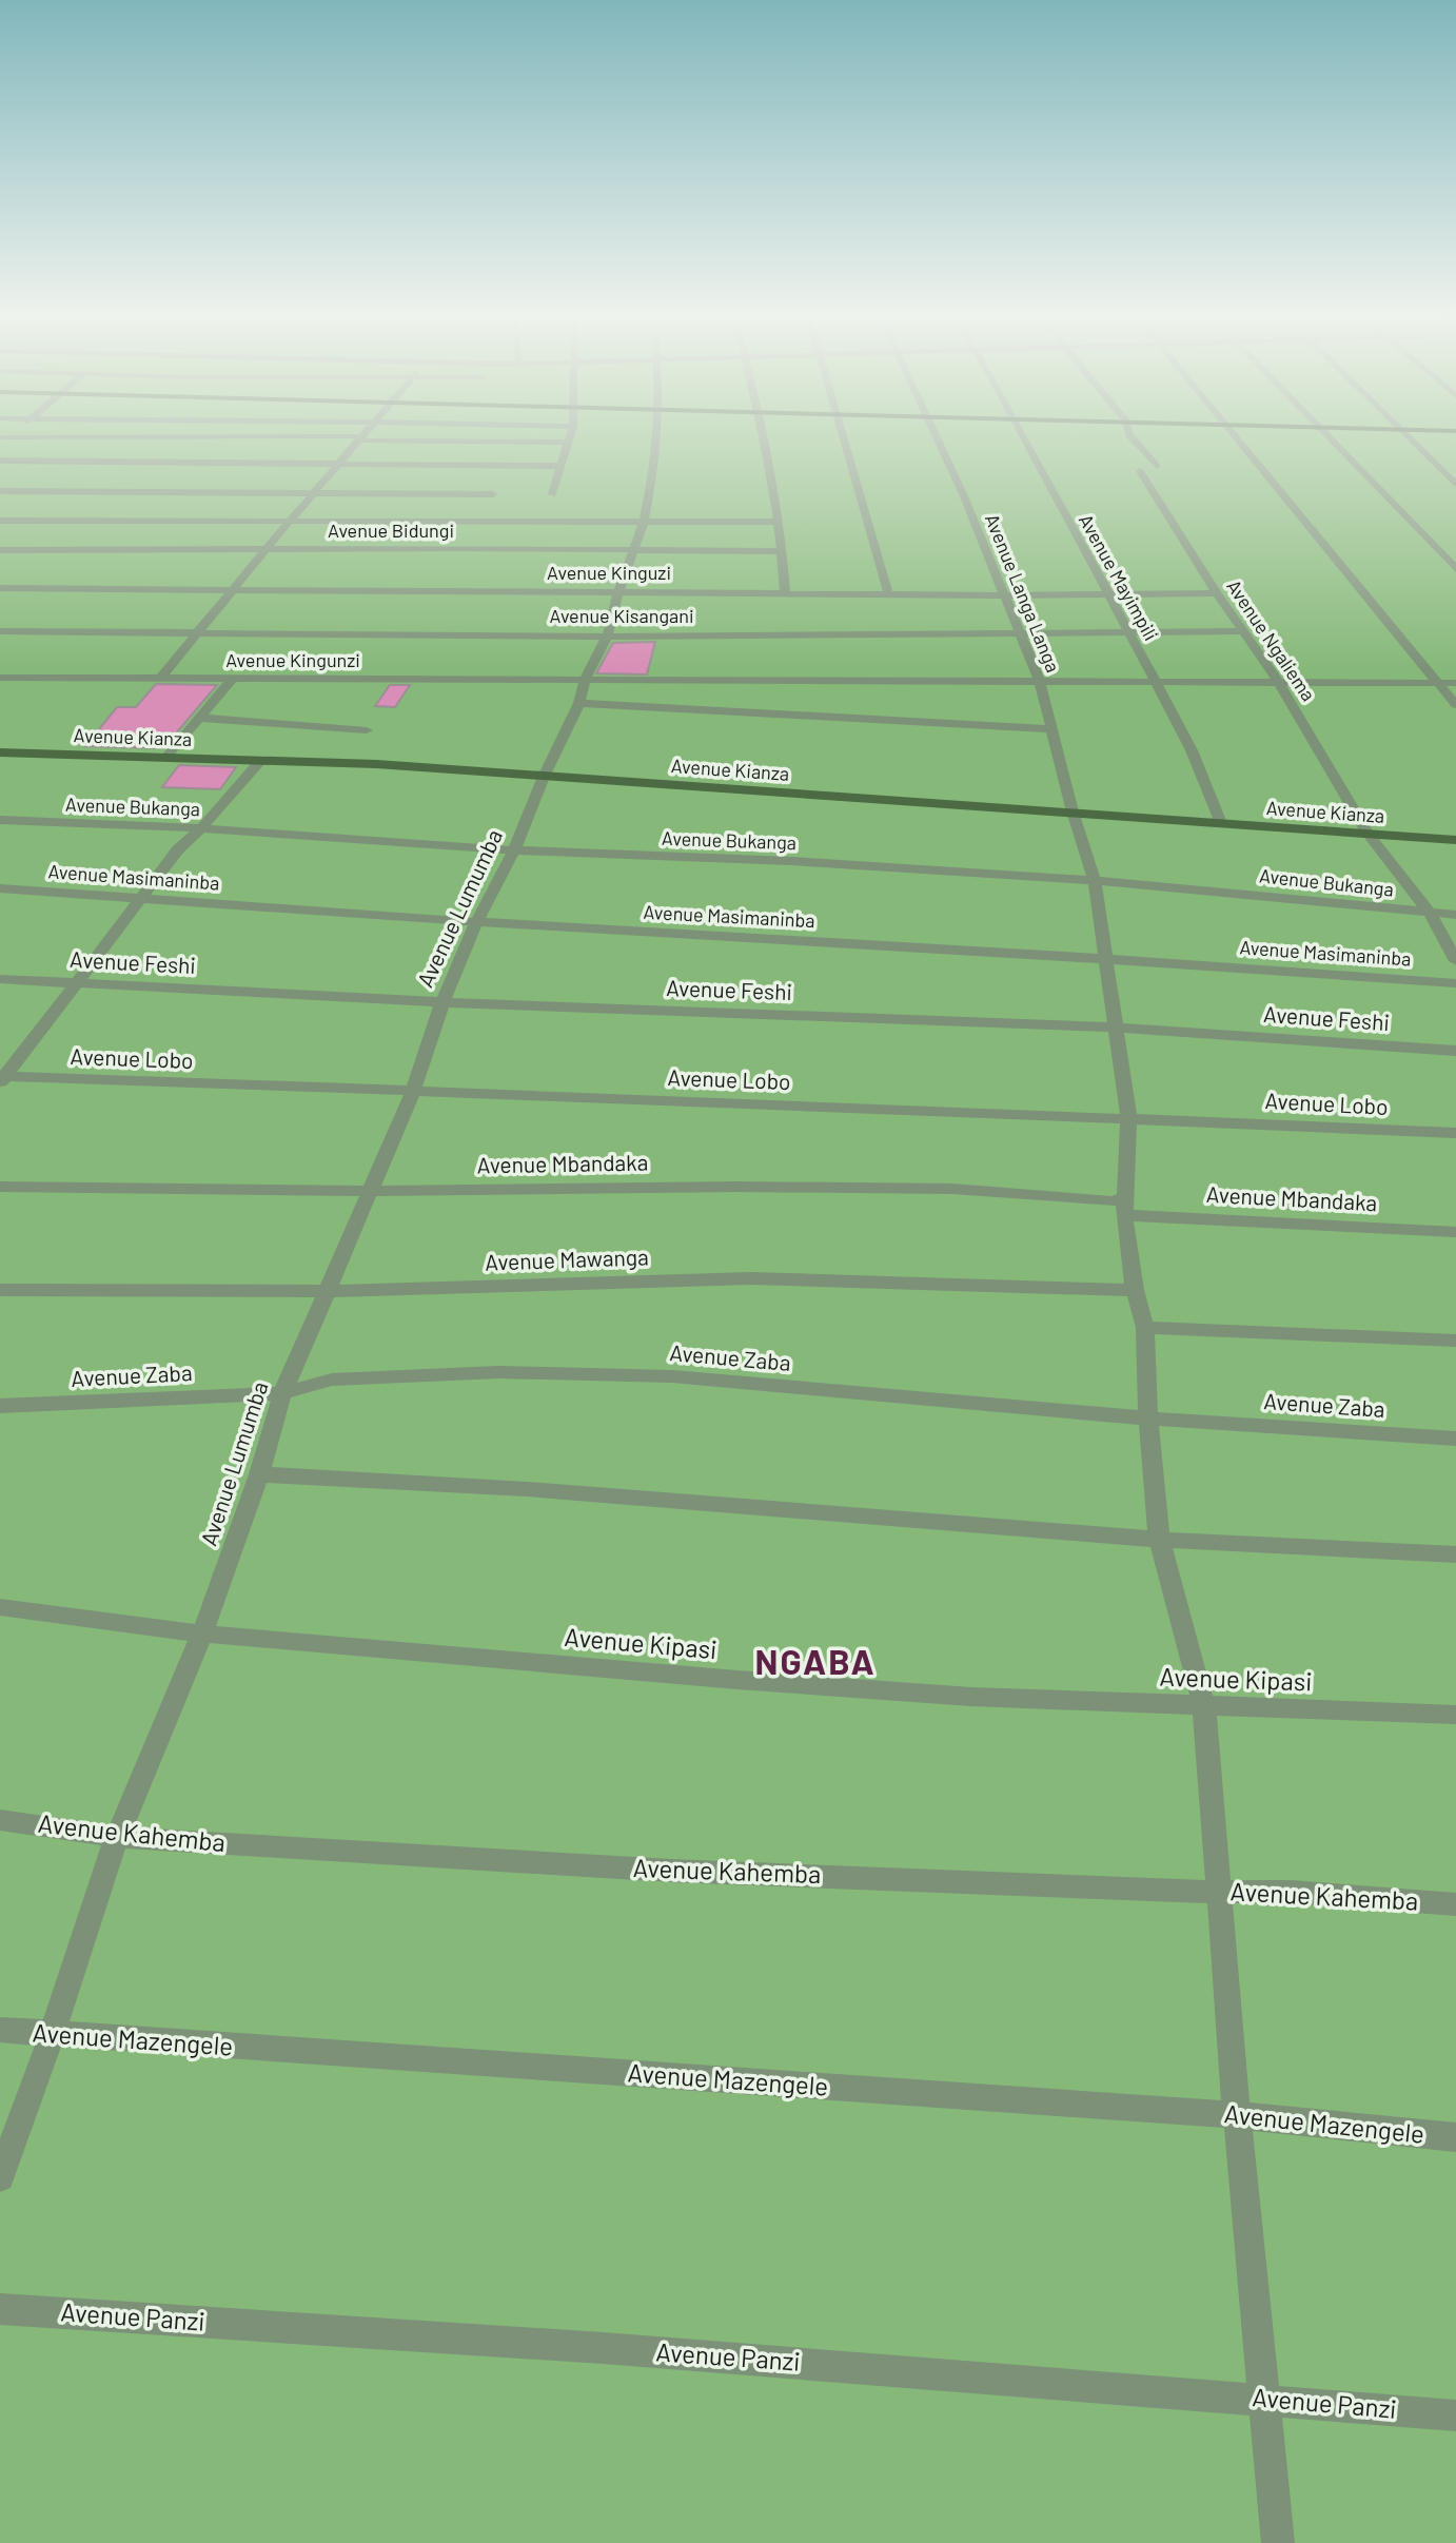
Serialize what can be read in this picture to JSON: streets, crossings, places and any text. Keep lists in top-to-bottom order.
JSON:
{
  "streets": {
    "main road": ["Avenue Kianza"],
    "street": [
      "Avenue Bidungi",
      "Avenue Kinguzi",
      "Avenue Mayimpili",
      "Avenue Langa Langa",
      "Avenue Kisangani",
      "Avenue Ngaliema",
      "Avenue Kingunzi",
      "Avenue Bukanga",
      "Avenue Masimaninba",
      "Avenue Lumumba",
      "Avenue Feshi",
      "Avenue Lobo",
      "Avenue Mbandaka",
      "Avenue Mawanga",
      "Avenue Zaba",
      "Avenue Kipasi",
      "Avenue Kahemba",
      "Avenue Mazengele",
      "Avenue Panzi"
    ]
  },
  "crossings": [
    ["Avenue Bidungi", "Avenue Lumumba"],
    ["Avenue Kinguzi", "Avenue Mayimpili"],
    ["Avenue Kinguzi", "Avenue Langa Langa"],
    ["Avenue Kinguzi", "Avenue Ngaliema"],
    ["Avenue Kinguzi", "Avenue Lumumba"],
    ["Avenue Mayimpili", "Avenue Kisangani"],
    ["Avenue Mayimpili", "Avenue Kingunzi"],
    ["Avenue Mayimpili", "Avenue Kianza"],
    ["Avenue Langa Langa", "Avenue Kisangani"],
    ["Avenue Langa Langa", "Avenue Kingunzi"],
    ["Avenue Langa Langa", "Avenue Kianza"],
    ["Avenue Langa Langa", "Avenue Bukanga"],
    ["Avenue Langa Langa", "Avenue Masimaninba"],
    ["Avenue Langa Langa", "Avenue Feshi"],
    ["Avenue Langa Langa", "Avenue Lobo"],
    ["Avenue Langa Langa", "Avenue Mbandaka"],
    ["Avenue Langa Langa", "Avenue Mawanga"],
    ["Avenue Langa Langa", "Avenue Zaba"],
    ["Avenue Langa Langa", "Avenue Kipasi"],
    ["Avenue Langa Langa", "Avenue Kahemba"],
    ["Avenue Langa Langa", "Avenue Mazengele"],
    ["Avenue Langa Langa", "Avenue Panzi"],
    ["Avenue Kisangani", "Avenue Ngaliema"],
    ["Avenue Kisangani", "Avenue Lumumba"],
    ["Avenue Ngaliema", "Avenue Kingunzi"],
    ["Avenue Ngaliema", "Avenue Kianza"],
    ["Avenue Ngaliema", "Avenue Bukanga"],
    ["Avenue Kingunzi", "Avenue Lumumba"],
    ["Avenue Kianza", "Avenue Lumumba"],
    ["Avenue Bukanga", "Avenue Lumumba"],
    ["Avenue Masimaninba", "Avenue Lumumba"],
    ["Avenue Lumumba", "Avenue Feshi"],
    ["Avenue Lumumba", "Avenue Lobo"],
    ["Avenue Lumumba", "Avenue Mbandaka"],
    ["Avenue Lumumba", "Avenue Mawanga"],
    ["Avenue Lumumba", "Avenue Zaba"],
    ["Avenue Lumumba", "Avenue Kipasi"],
    ["Avenue Lumumba", "Avenue Kahemba"],
    ["Avenue Lumumba", "Avenue Mazengele"]
  ],
  "districts": ["NGABA"]
}
